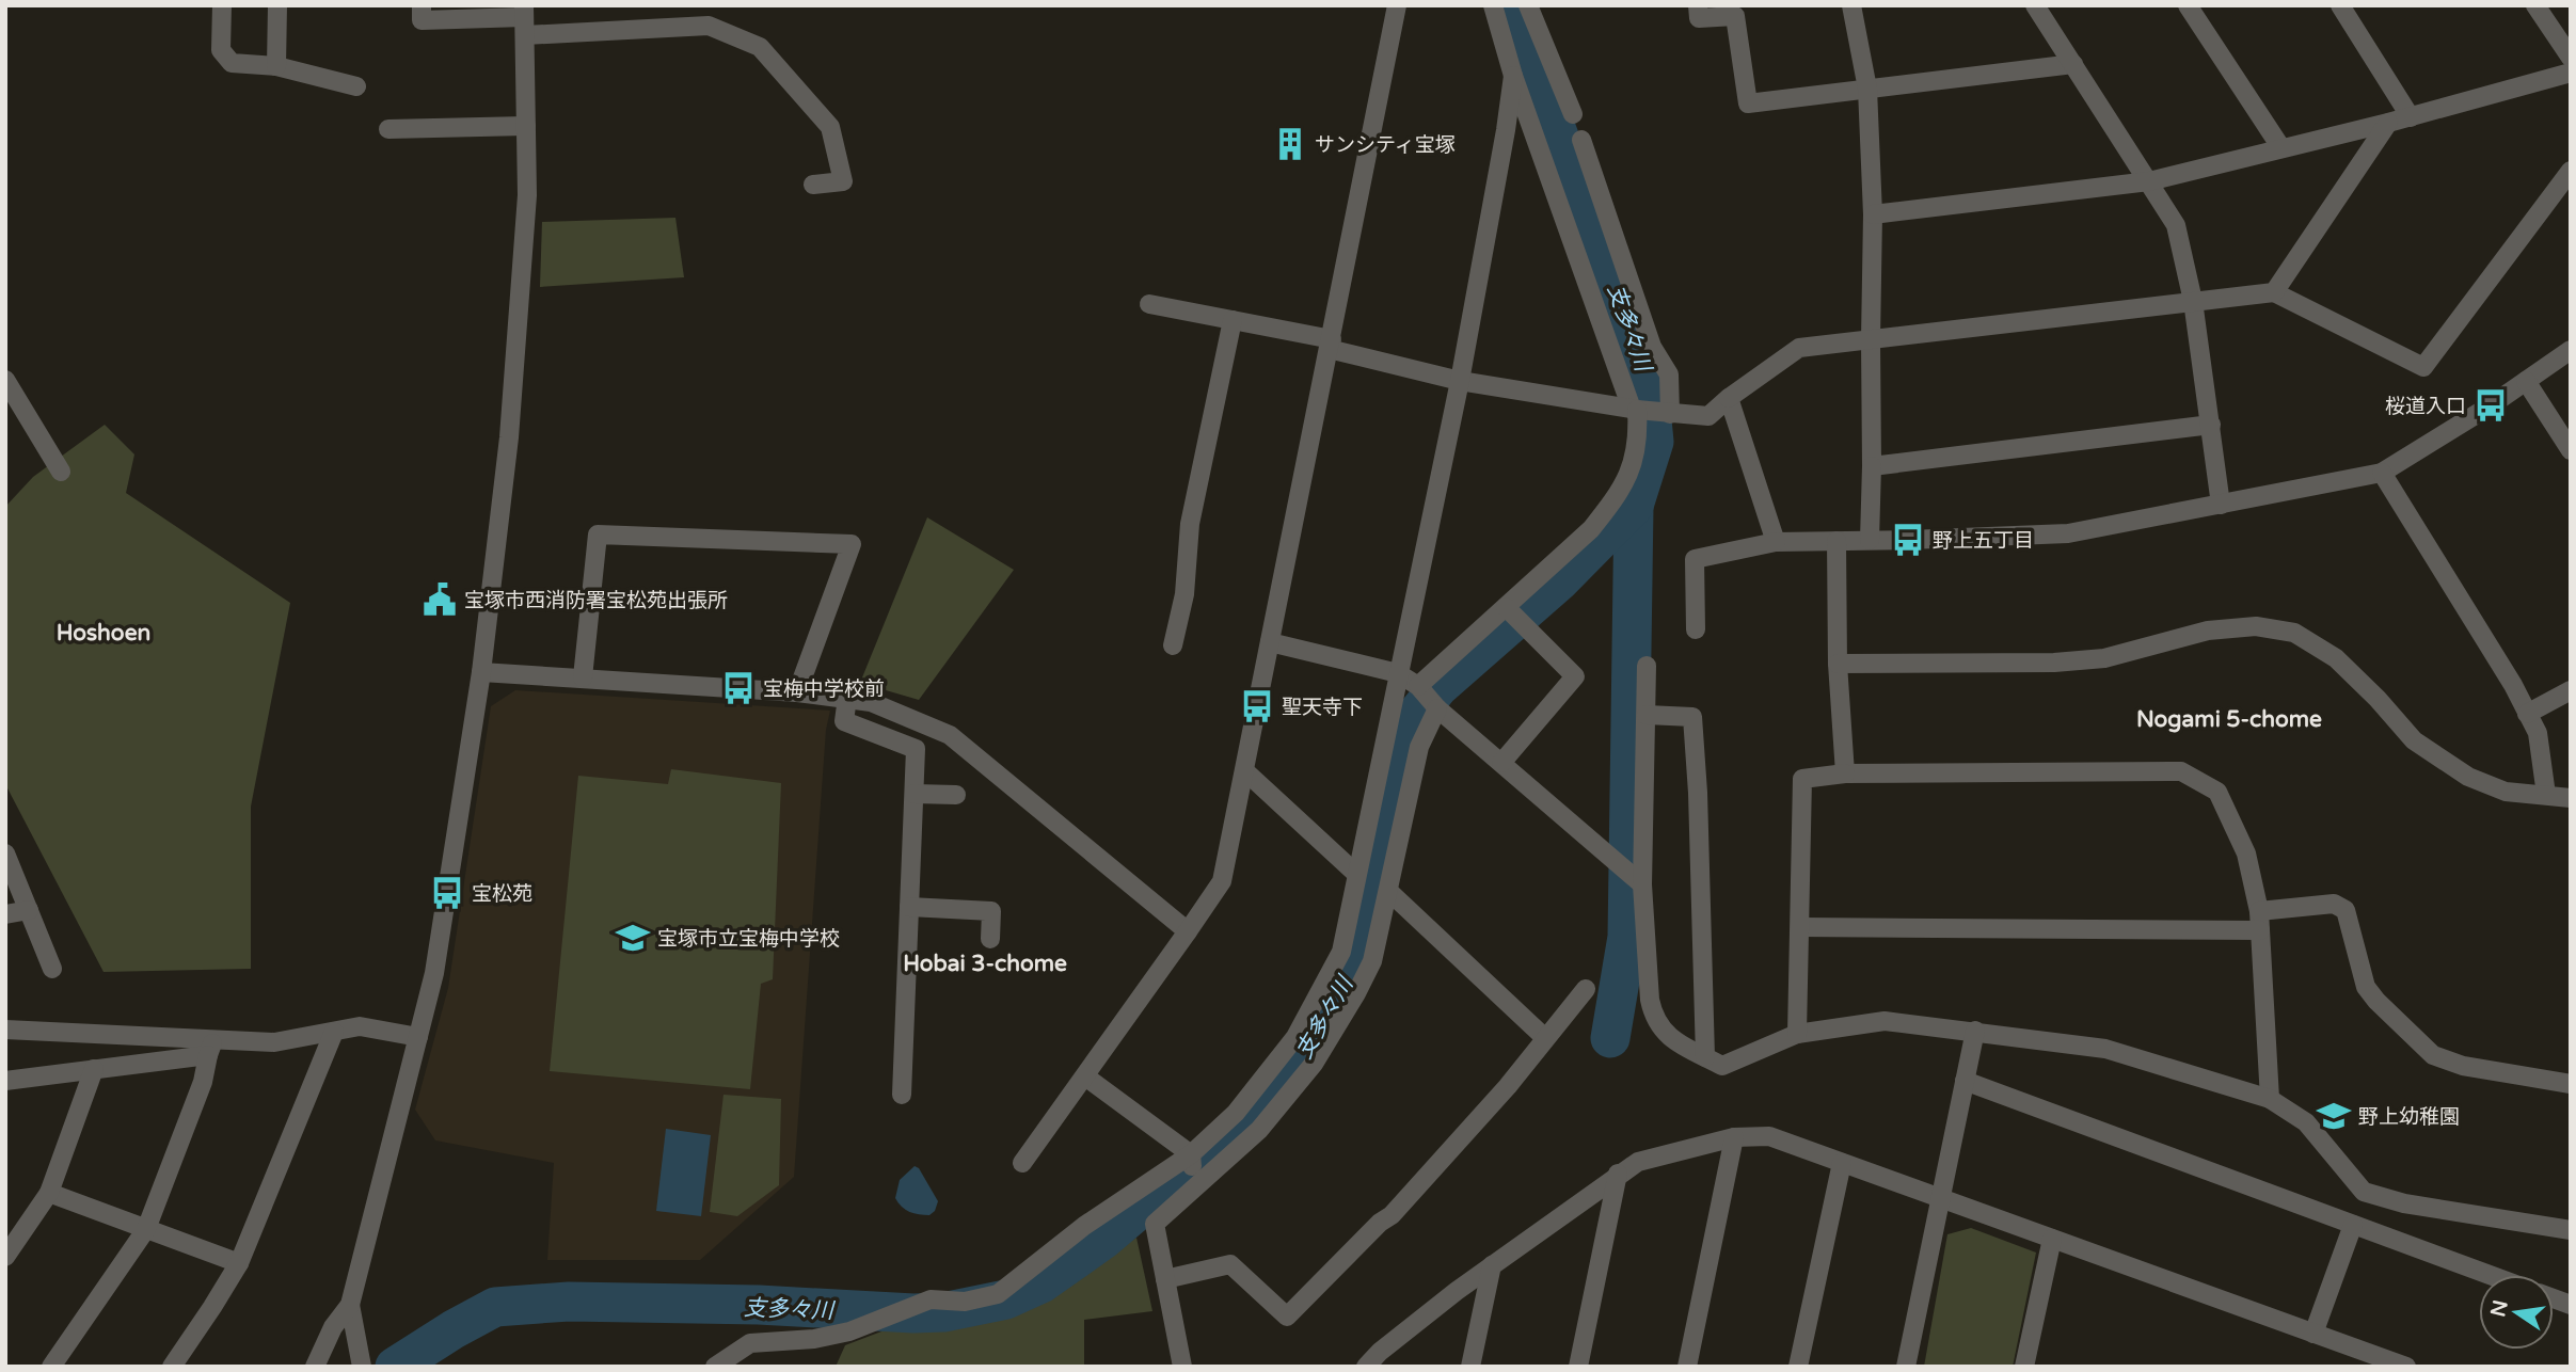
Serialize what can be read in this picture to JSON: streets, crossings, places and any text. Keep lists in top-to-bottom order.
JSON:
{
  "districts": ["Hoshoen", "Nogami 5-chome", "Hobai 3-chome"],
  "water": ["支多々川"],
  "places": {
    "building": ["サンシティ宝塚"],
    "bus stop": [
      "桜道入口",
      "野上五丁目",
      "宝梅中学校前",
      "聖天寺下",
      "宝松苑"
    ],
    "public building": ["宝塚市西消防署宝松苑出張所"],
    "school or university": ["宝塚市立宝梅中学校", "野上幼稚園"]
  },
  "north": "left"
}
